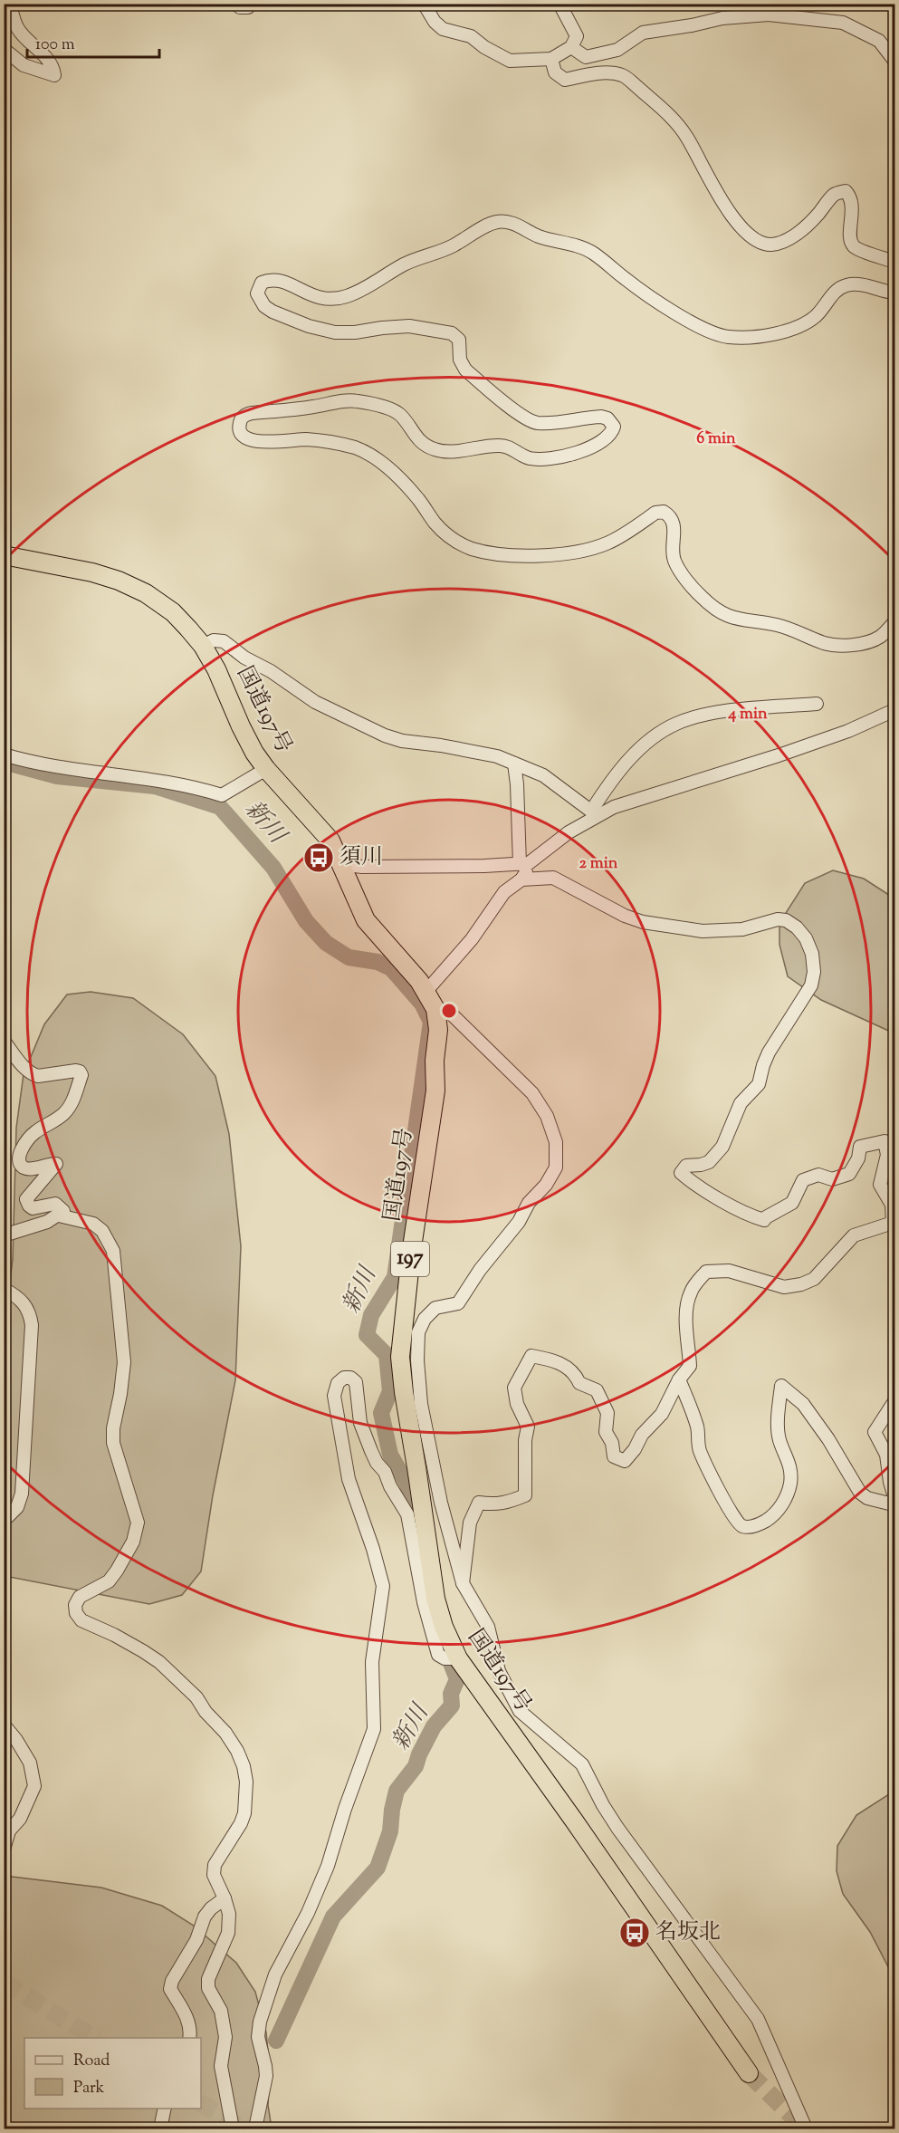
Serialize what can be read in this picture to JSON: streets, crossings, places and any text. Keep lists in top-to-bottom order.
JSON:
{
  "streets": {
    "highway": ["国道197号", "197"]
  },
  "water": ["新川"],
  "places": {
    "bus stop": ["須川", "名坂北"]
  },
  "legend": ["Road", "Park"],
  "scale_bar": "100 m",
  "rings": ["6 min", "4 min", "2 min"]
}
